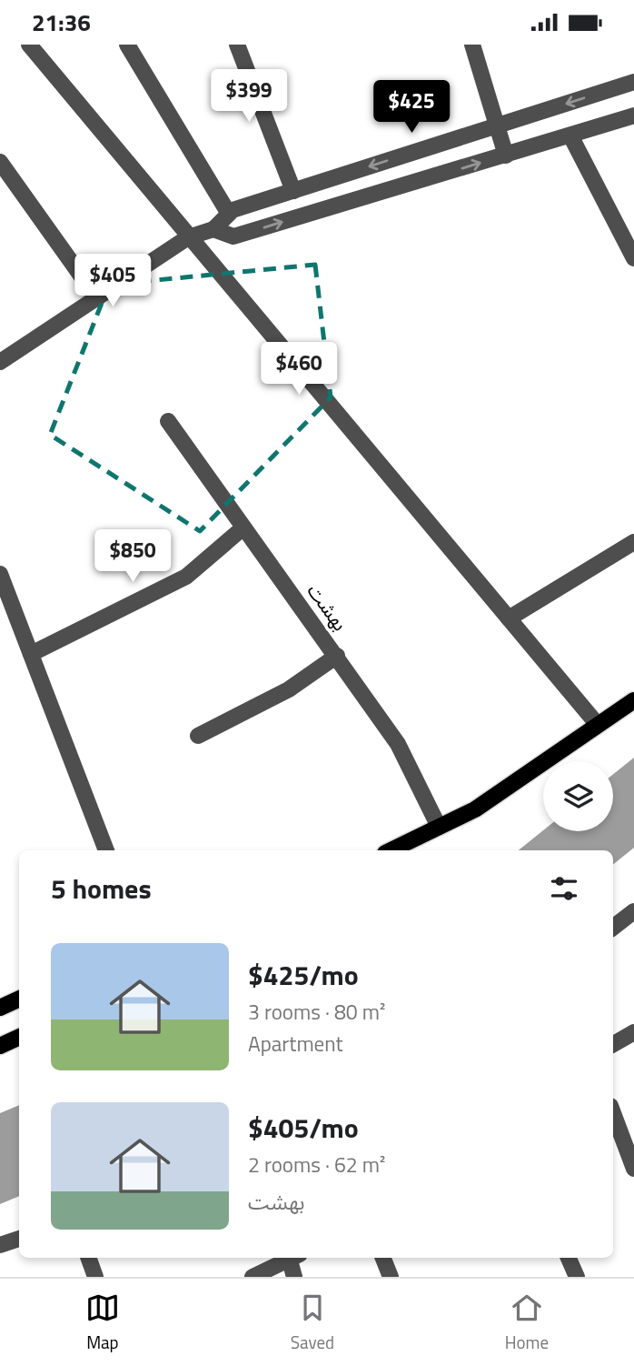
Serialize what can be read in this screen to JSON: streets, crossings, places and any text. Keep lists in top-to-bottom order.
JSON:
{
  "streets": {
    "street": ["بهشت"]
  },
  "page": {
    "status": "21:36",
    "price": [
      "$399",
      "$425",
      "$405",
      "$460",
      "$850"
    ],
    "heading": "5 homes",
    "list": [
      {
        "name": "$425/mo",
        "note": "3 rooms · 80 m² · Apartment"
      },
      {
        "name": "$405/mo",
        "note": "2 rooms · 62 m² · بهشت"
      }
    ],
    "tabs": ["Map", "Saved", "Home"]
  }
}
